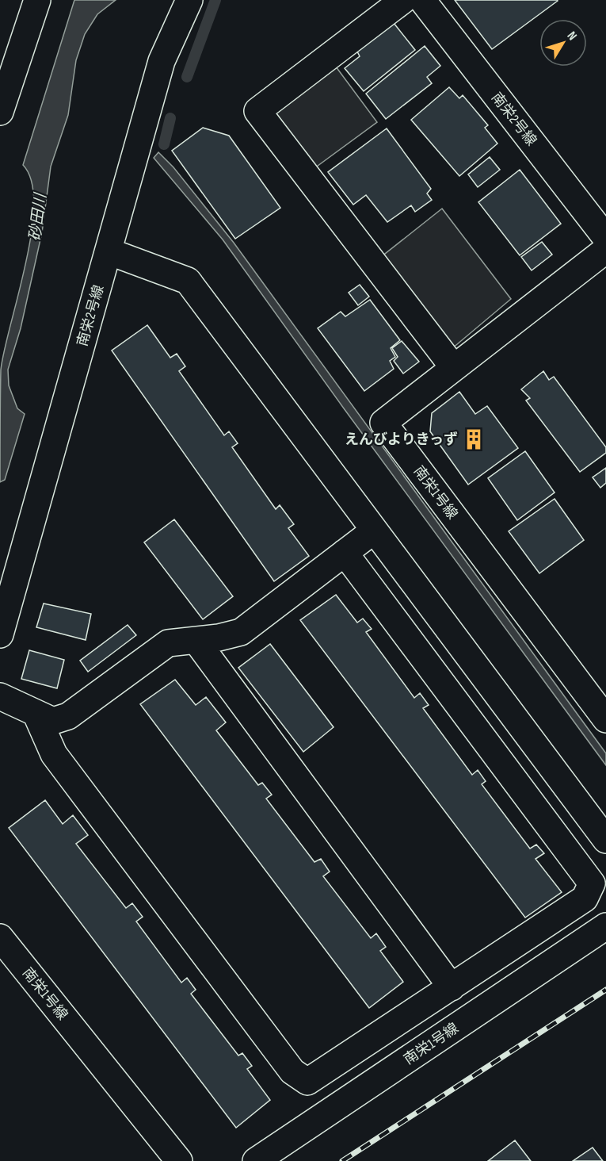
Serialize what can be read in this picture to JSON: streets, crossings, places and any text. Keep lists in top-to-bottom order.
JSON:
{
  "streets": {
    "street": ["南栄2号線", "南栄1号線"]
  },
  "water": ["砂田川"],
  "places": {
    "building": ["えんびよりきっず"]
  },
  "north": "top right"
}
